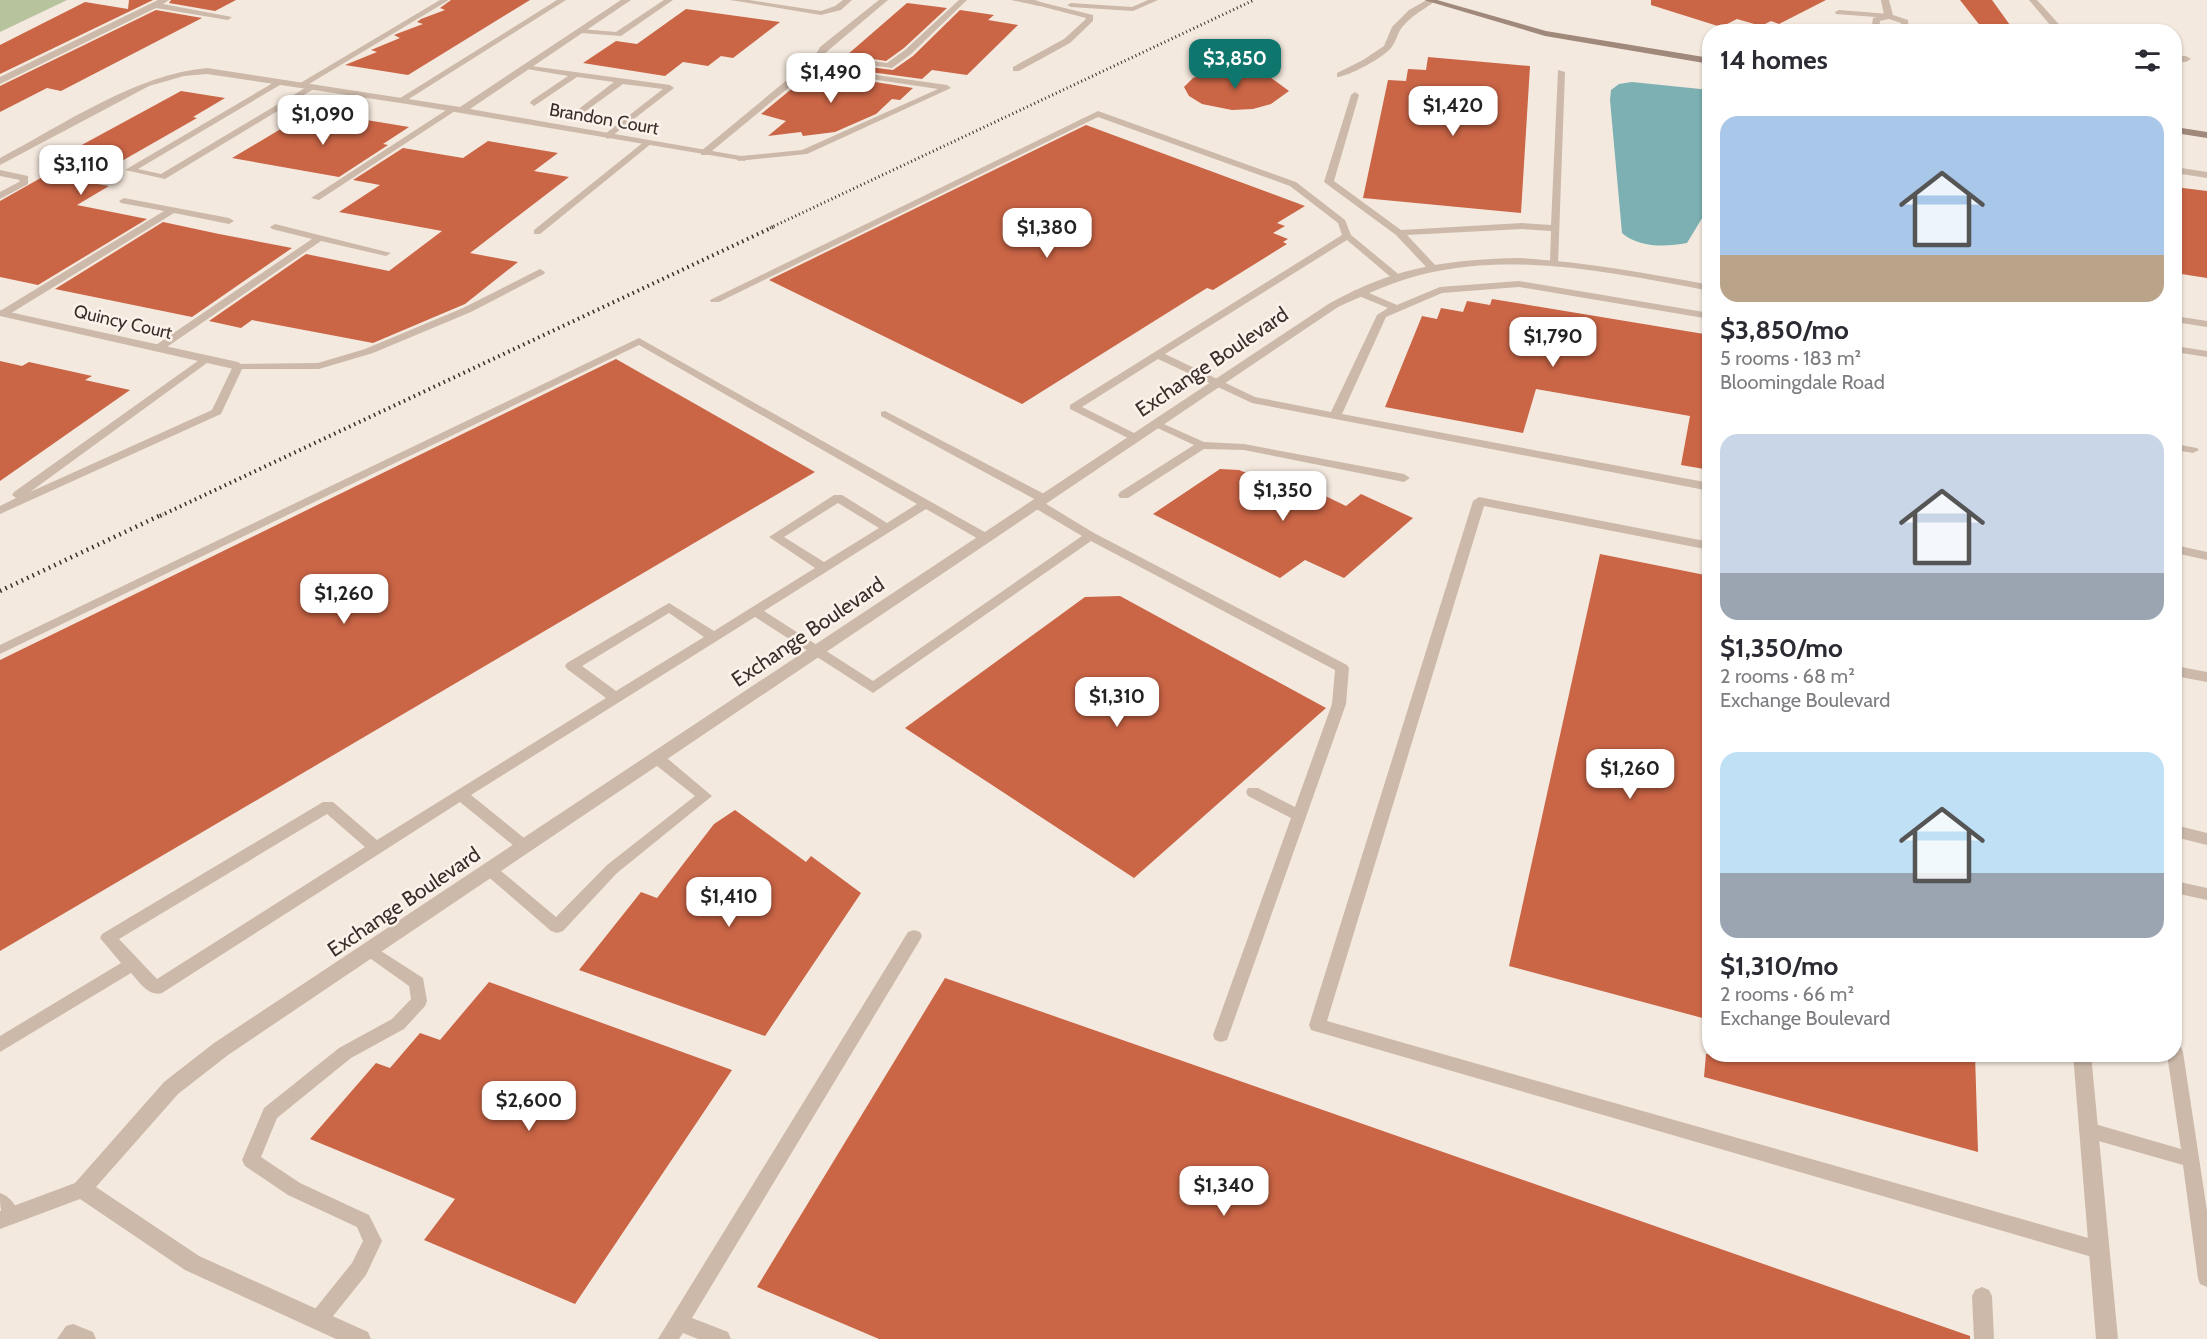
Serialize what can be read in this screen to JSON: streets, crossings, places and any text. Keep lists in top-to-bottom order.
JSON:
{
  "streets": {
    "street": ["Brandon Court", "Quincy Court", "Exchange Boulevard"]
  },
  "page": {
    "heading": "14 homes",
    "price": [
      "$3,850",
      "$1,490",
      "$1,420",
      "$1,090",
      "$3,110",
      "$1,380",
      "$1,790",
      "$1,350",
      "$1,260",
      "$1,310",
      "$1,260",
      "$1,410",
      "$2,600",
      "$1,340"
    ],
    "list": [
      {
        "name": "$3,850/mo",
        "note": "5 rooms · 183 m² · Bloomingdale Road"
      },
      {
        "name": "$1,350/mo",
        "note": "2 rooms · 68 m² · Exchange Boulevard"
      },
      {
        "name": "$1,310/mo",
        "note": "2 rooms · 66 m² · Exchange Boulevard"
      }
    ]
  }
}
